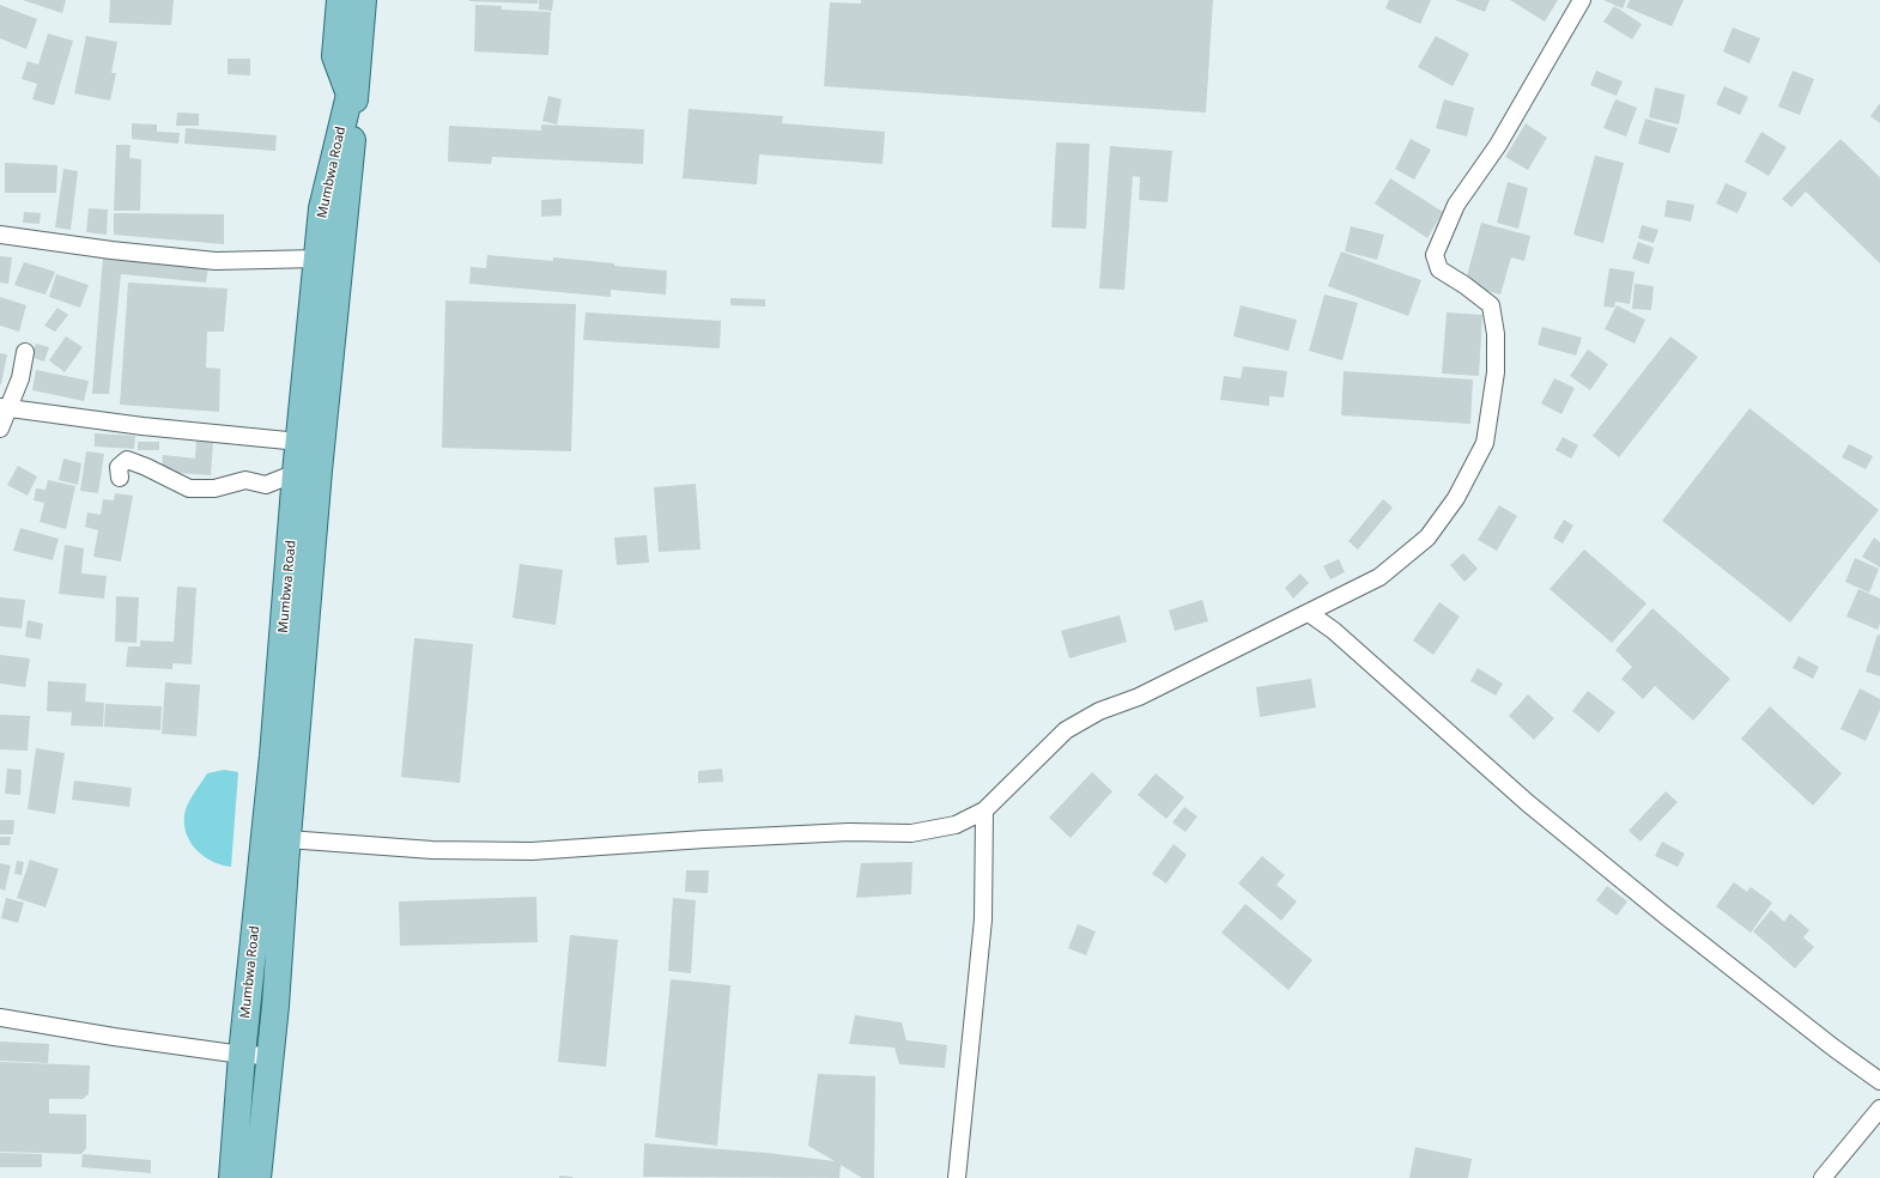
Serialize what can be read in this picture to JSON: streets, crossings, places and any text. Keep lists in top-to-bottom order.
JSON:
{
  "streets": {
    "main road": ["Mumbwa Road"]
  }
}
